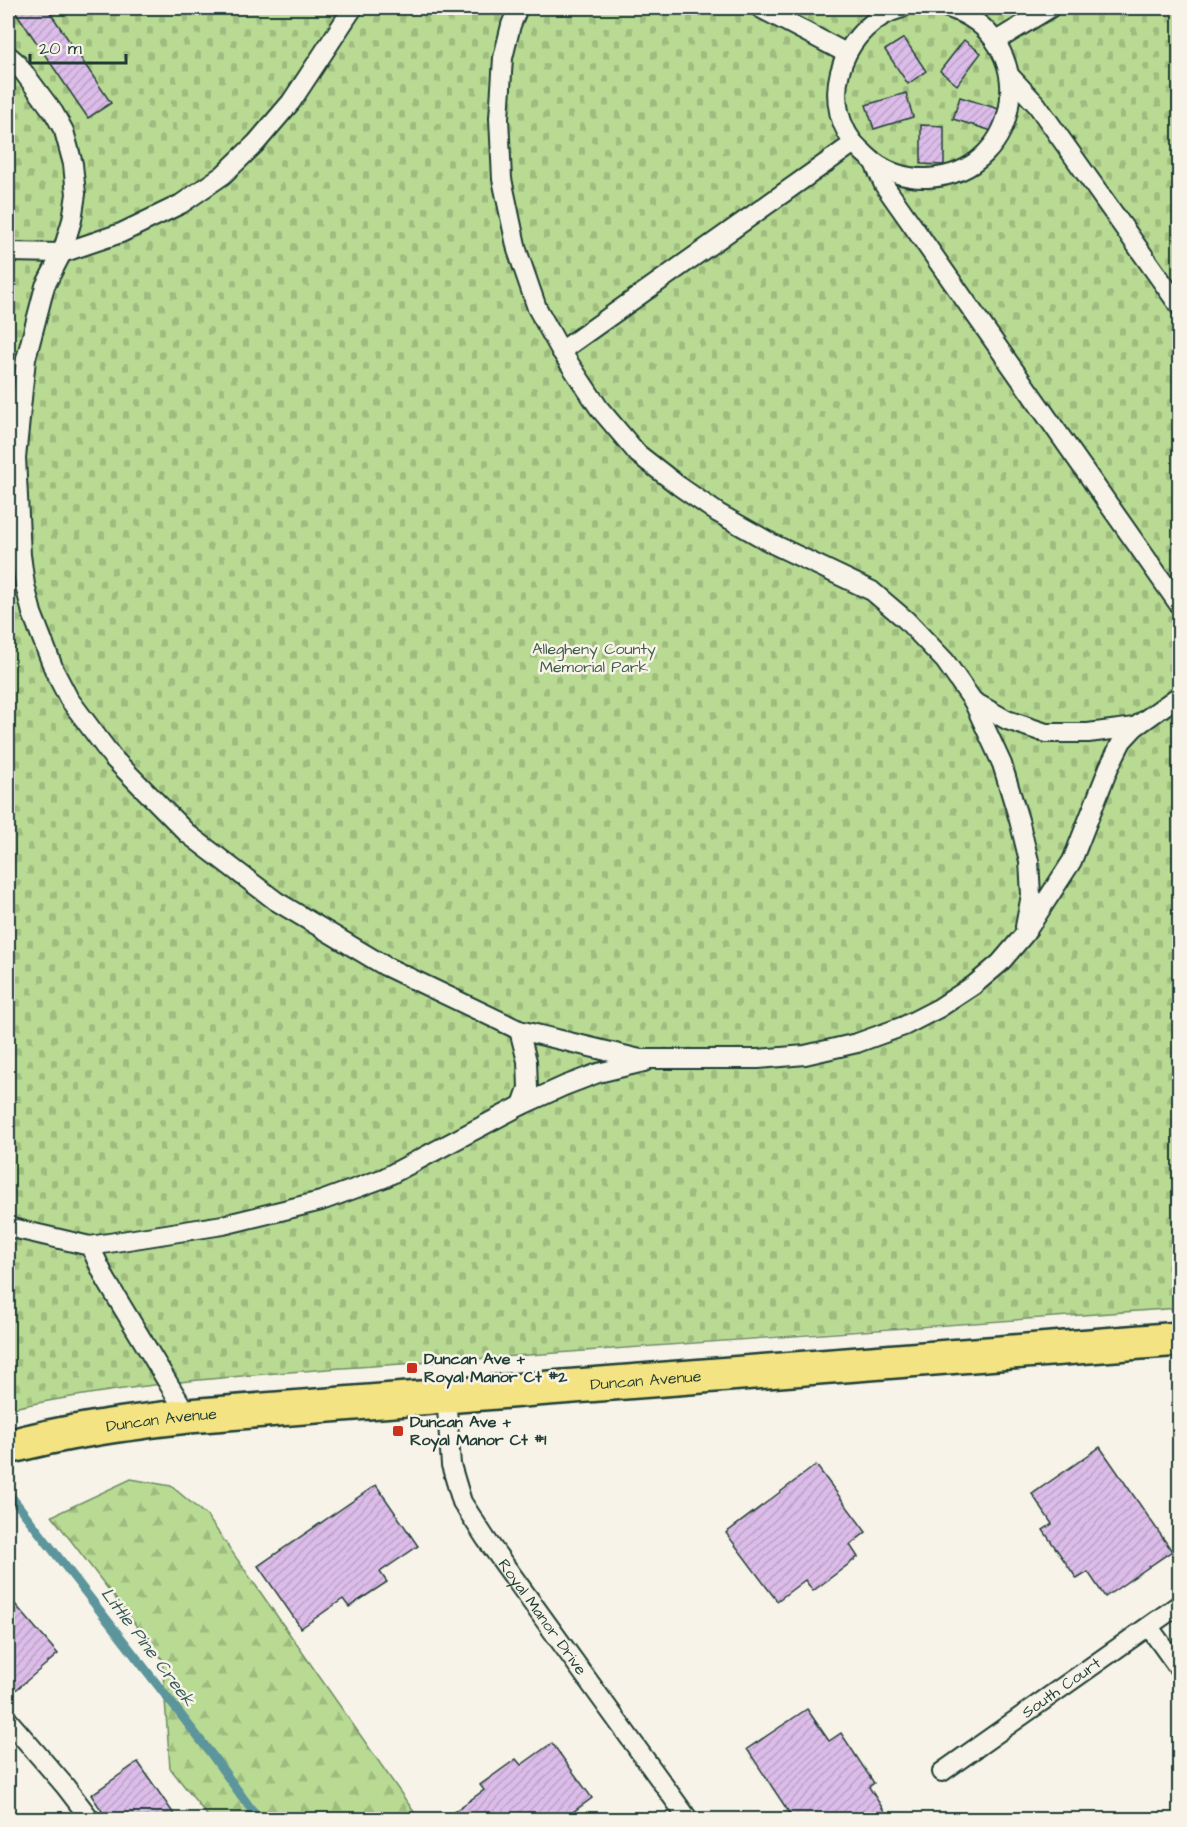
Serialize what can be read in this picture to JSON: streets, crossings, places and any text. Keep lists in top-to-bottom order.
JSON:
{
  "streets": {
    "main road": ["Duncan Avenue"],
    "lane": ["Royal Manor Drive", "South Court"]
  },
  "crossings": [
    ["Duncan Avenue", "Royal Manor Drive"]
  ],
  "water": ["Little Pine Creek"],
  "parks": ["Allegheny County Memorial Park"],
  "places": {
    "transit": ["Duncan Ave + Royal Manor Ct #2", "Duncan Ave + Royal Manor Ct #1"]
  },
  "scale_bar": "20 m"
}
